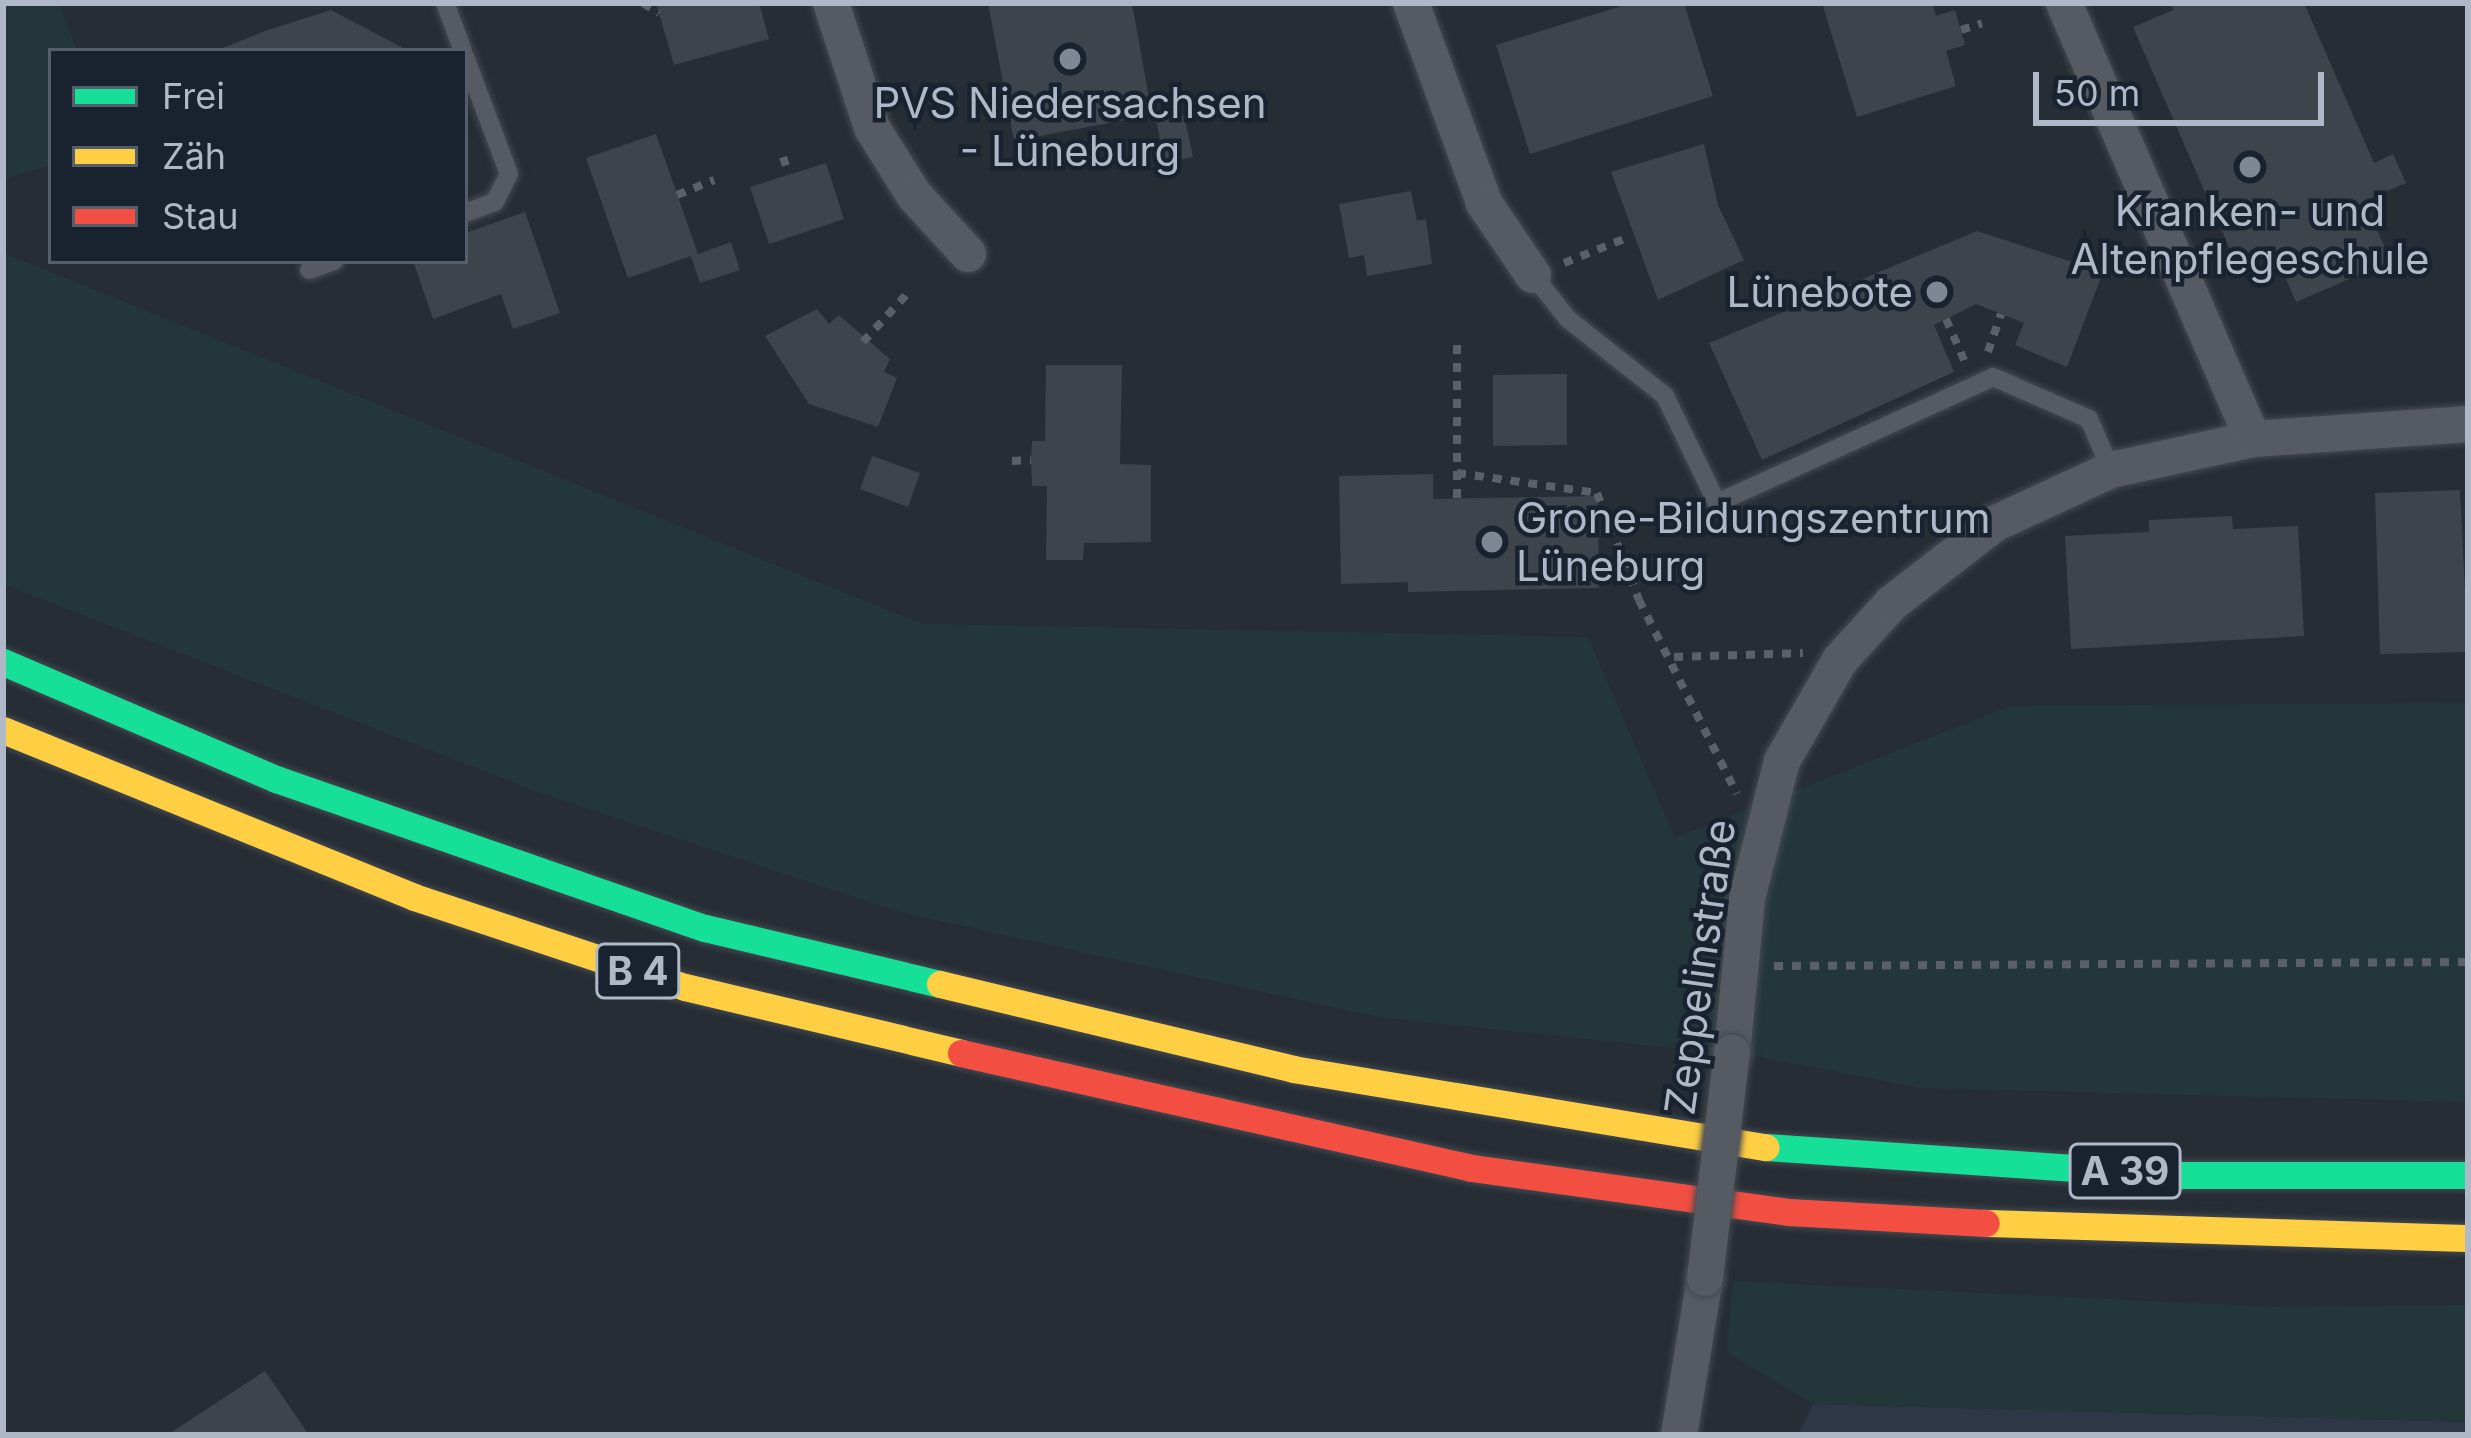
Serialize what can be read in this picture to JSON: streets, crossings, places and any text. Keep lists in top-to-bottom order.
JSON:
{
  "streets": {
    "highway": ["B 4", "A 39"],
    "street": ["Zeppelinstraße"]
  },
  "crossings": [
    ["B 4", "A 39"]
  ],
  "places": [
    "PVS Niedersachsen - Lüneburg",
    "Kranken- und Altenpflegeschule",
    "Lünebote",
    "Grone-Bildungszentrum Lüneburg"
  ],
  "legend": ["Frei", "Zäh", "Stau"],
  "scale_bar": "50 m"
}
